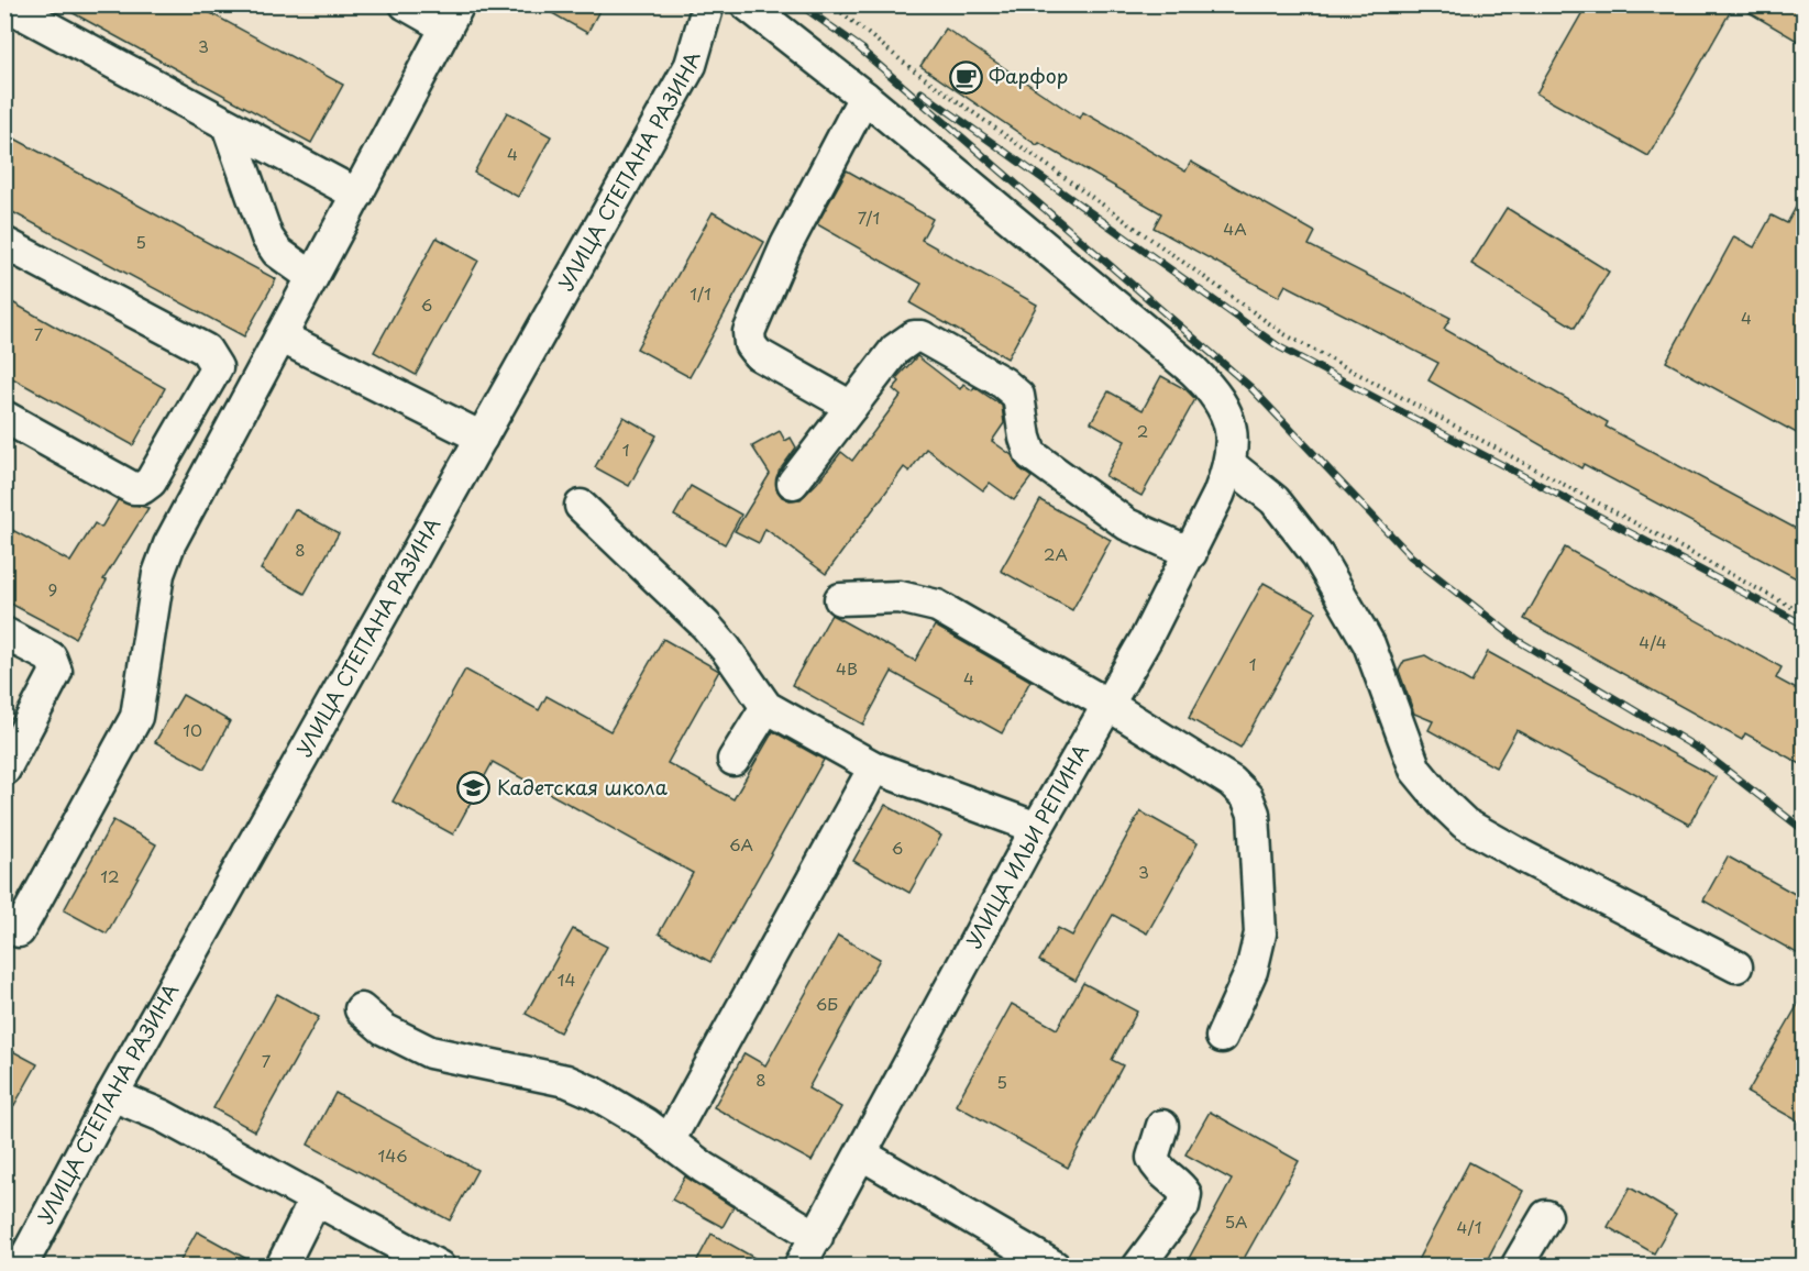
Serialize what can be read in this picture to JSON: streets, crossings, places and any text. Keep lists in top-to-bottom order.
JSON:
{
  "streets": {
    "street": ["УЛИЦА СТЕПАНА РАЗИНА", "УЛИЦА ИЛЬИ РЕПИНА"]
  },
  "places": {
    "cafe": ["Фарфор"],
    "school or university": ["Кадетская школа"]
  },
  "house_numbers": [
    "3",
    "4",
    "7/1",
    "4А",
    "5",
    "1/1",
    "6",
    "4",
    "7",
    "2",
    "1",
    "8",
    "2А",
    "9",
    "4/4",
    "1",
    "4В",
    "4",
    "10",
    "6А",
    "6",
    "3",
    "12",
    "14",
    "6Б",
    "7",
    "8",
    "5",
    "146",
    "5А",
    "4/1"
  ]
}
